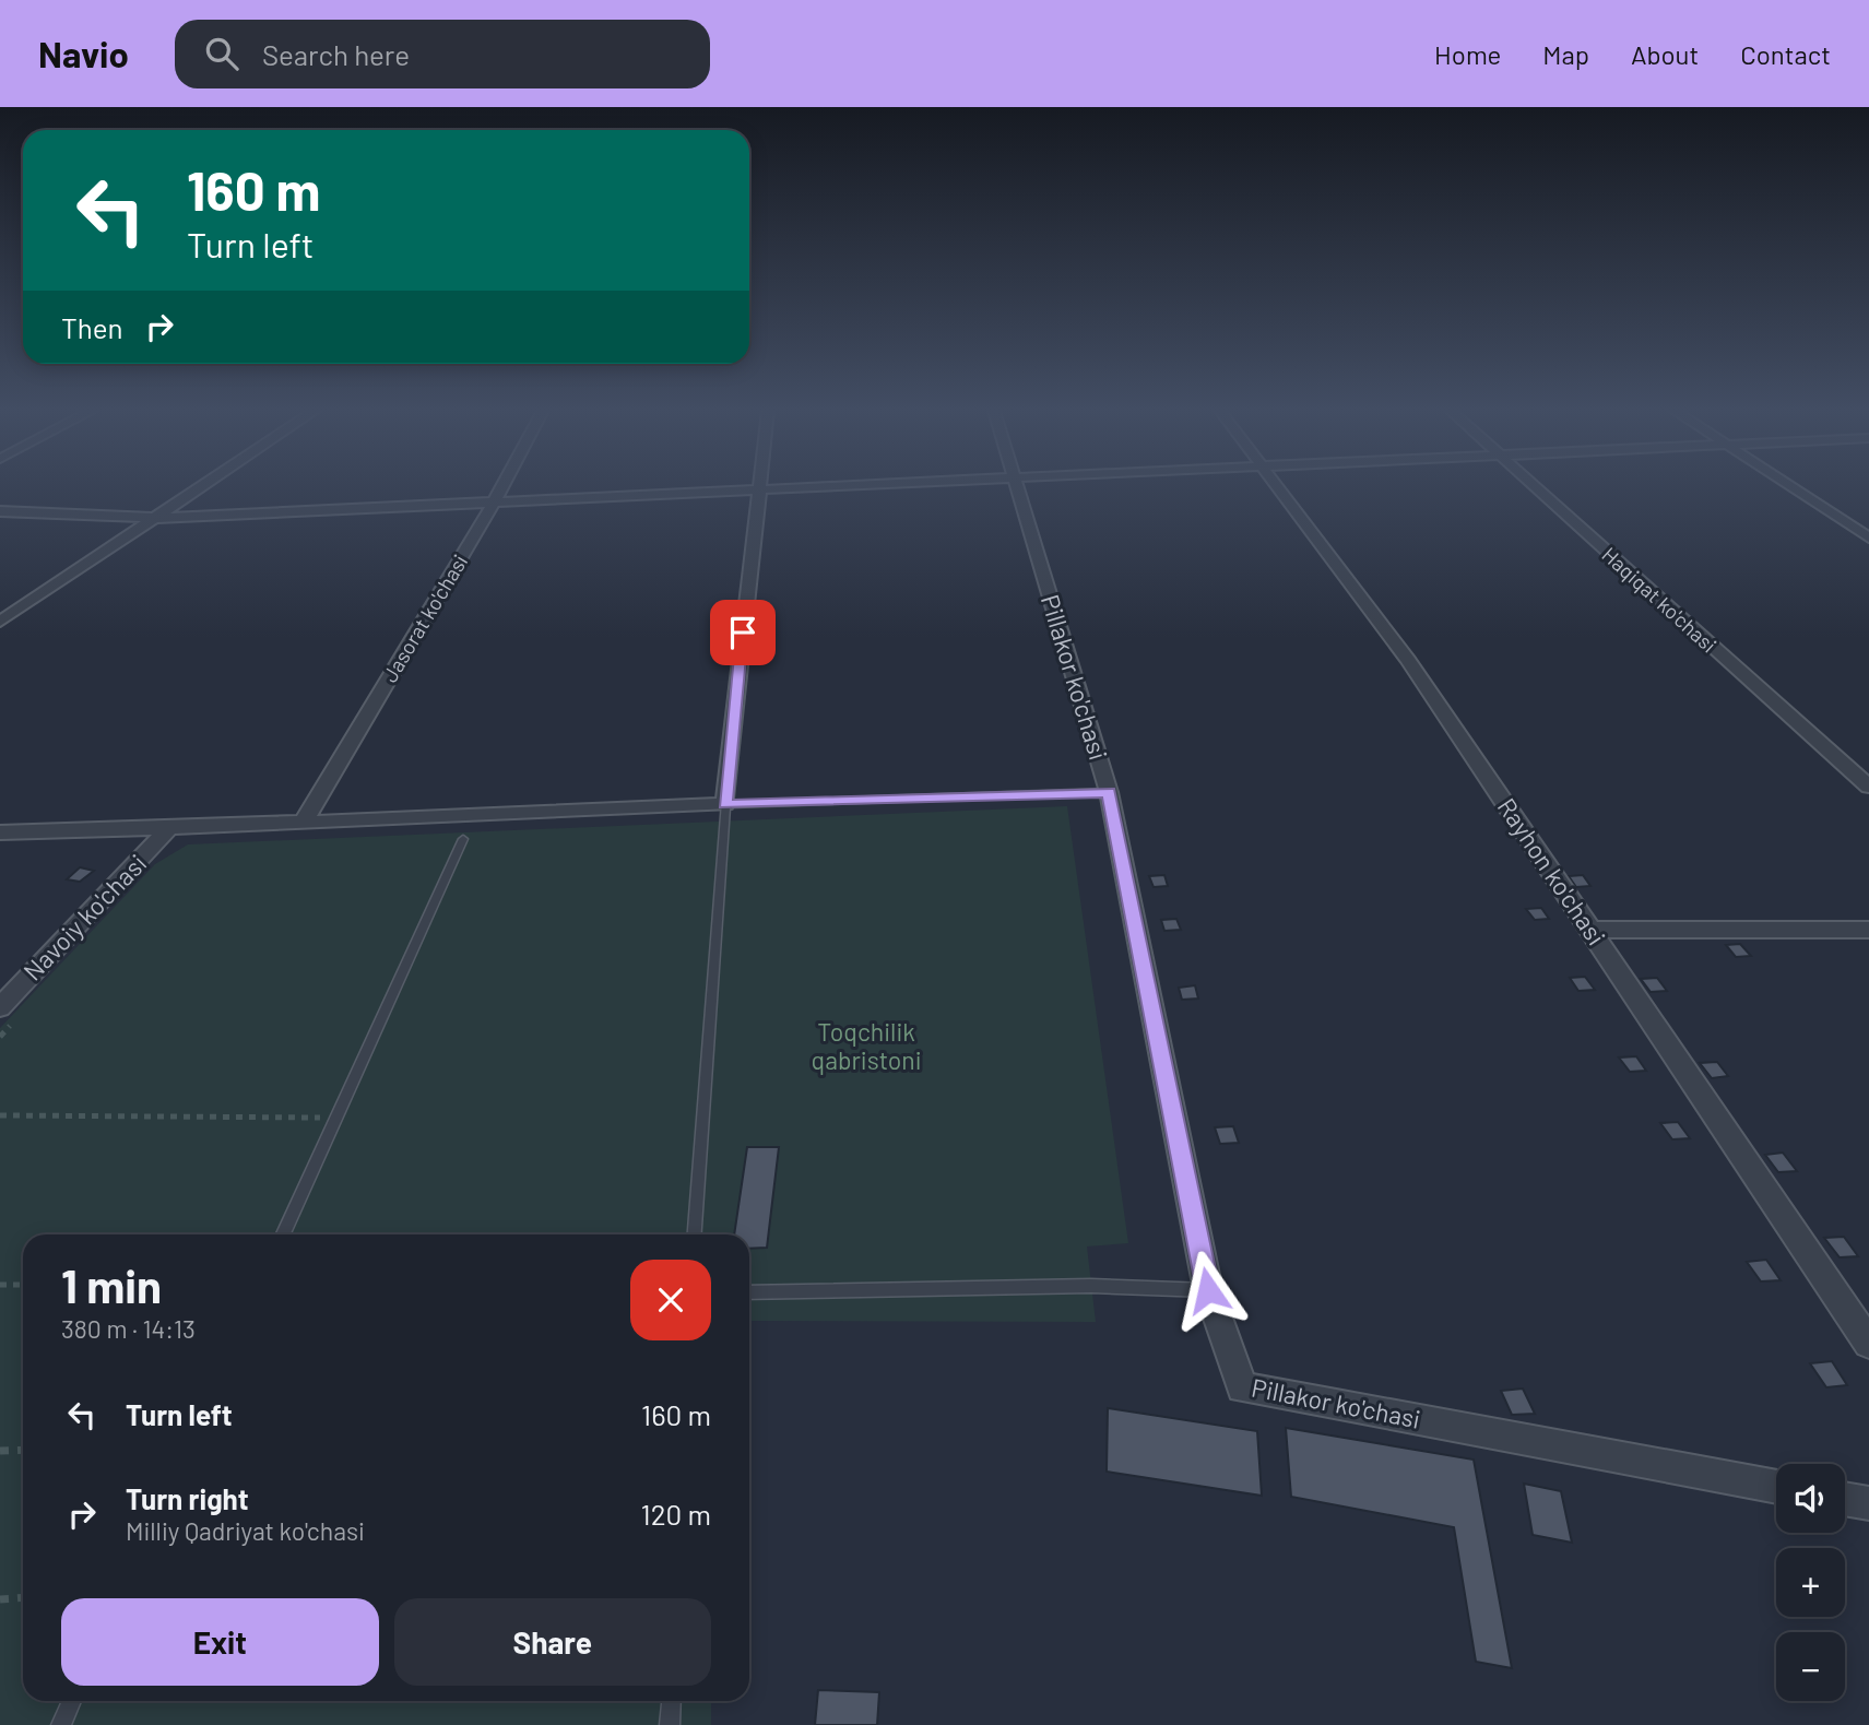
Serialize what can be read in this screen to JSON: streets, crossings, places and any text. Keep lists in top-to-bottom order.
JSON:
{
  "streets": {
    "street": [
      "Haqiqat ko'chasi",
      "Jasorat ko'chasi",
      "Pillakor ko'chasi",
      "Rayhon ko'chasi",
      "Navoiy ko'chasi"
    ]
  },
  "parks": ["Toqchilik qabristoni"],
  "page": {
    "header": "Navio",
    "search": "Search here",
    "nav": [
      "Home",
      "Map",
      "About",
      "Contact"
    ],
    "turn": ["160 m", "Turn left"],
    "then": "Then",
    "heading": ["1 min", "380 m · 14:13"],
    "list": [
      {
        "name": "Turn left",
        "value": "160 m"
      },
      {
        "name": "Turn right",
        "note": "Milliy Qadriyat ko'chasi",
        "value": "120 m"
      }
    ],
    "map_buttons": ["+", "−"],
    "buttons": ["Exit", "Share"]
  }
}
